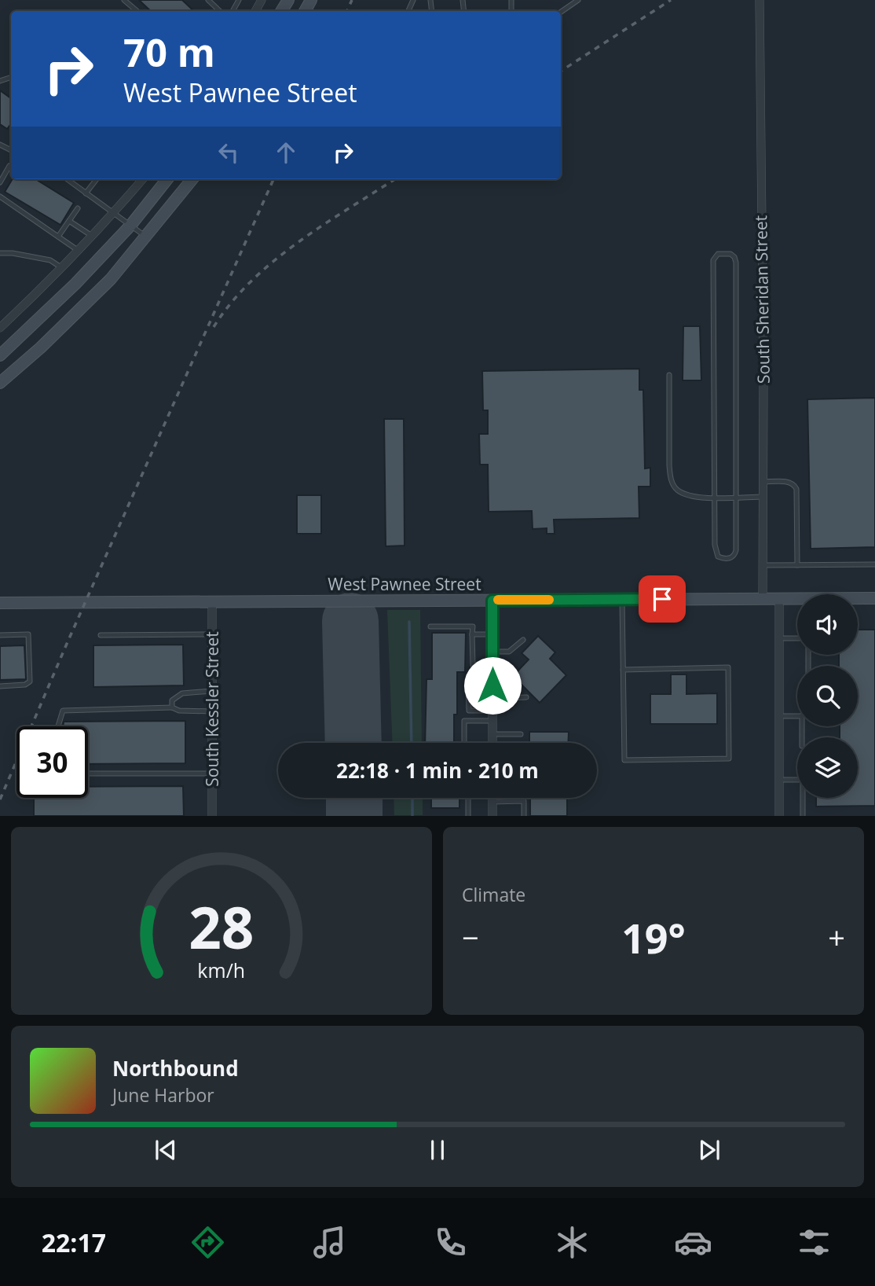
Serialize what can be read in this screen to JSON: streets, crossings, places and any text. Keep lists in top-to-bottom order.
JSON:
{
  "streets": {
    "main road": ["West Pawnee Street"],
    "street": ["South Sheridan Street", "South Kessler Street"]
  },
  "crossings": [
    ["South Sheridan Street", "West Pawnee Street"],
    ["West Pawnee Street", "South Kessler Street"]
  ],
  "page": {
    "turn": ["70 m", "West Pawnee Street"],
    "limit": "30",
    "trip": "22:18 · 1 min · 210 m",
    "tile": "Climate",
    "heat": ["−", "19°", "+"],
    "song": ["Northbound", "June Harbor"],
    "tabs": "22:17",
    "gauge": ["28", "km/h"]
  }
}
